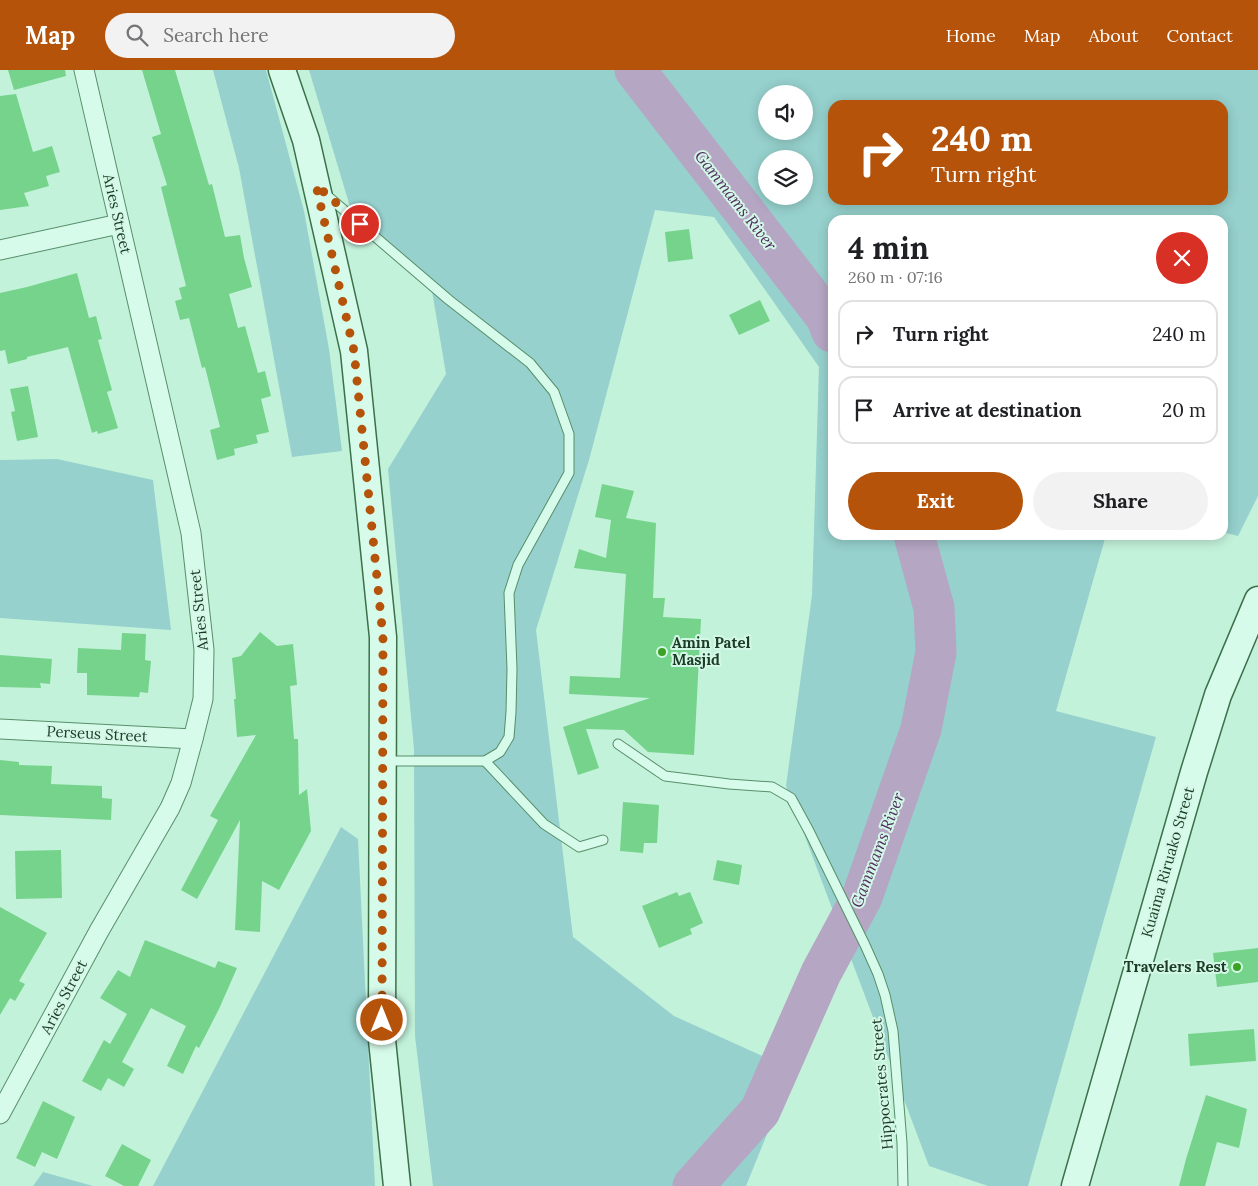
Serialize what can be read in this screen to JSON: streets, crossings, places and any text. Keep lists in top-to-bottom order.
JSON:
{
  "streets": {
    "street": ["Aries Street", "Perseus Street", "Kuaima Riruako Street"],
    "lane": ["Hippocrates Street"]
  },
  "crossings": [
    ["Aries Street", "Perseus Street"]
  ],
  "water": ["Gammams River"],
  "places": ["Amin Patel Masjid", "Travelers Rest"],
  "page": {
    "header": "Map",
    "search": "Search here",
    "nav": [
      "Home",
      "Map",
      "About",
      "Contact"
    ],
    "turn": ["240 m", "Turn right"],
    "heading": ["4 min", "260 m · 07:16"],
    "list": [
      {
        "name": "Turn right",
        "value": "240 m"
      },
      {
        "name": "Arrive at destination",
        "value": "20 m"
      }
    ],
    "buttons": ["Exit", "Share"]
  }
}
